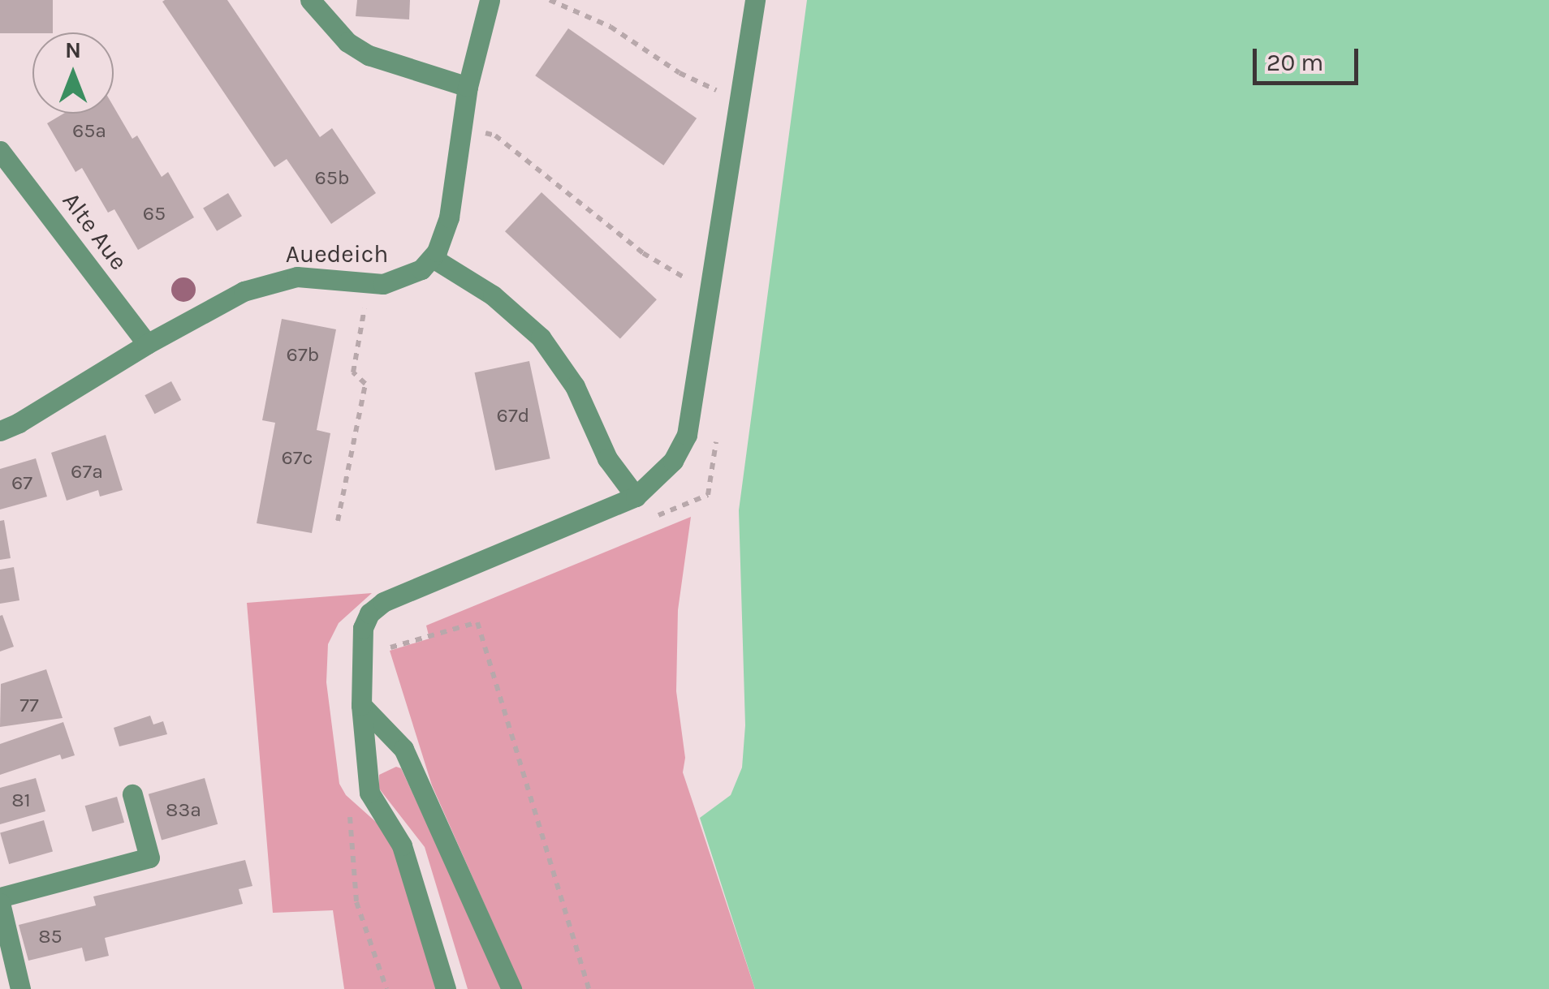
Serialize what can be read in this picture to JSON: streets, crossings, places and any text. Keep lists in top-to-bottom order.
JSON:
{
  "streets": {
    "street": ["Alte Aue", "Auedeich"]
  },
  "crossings": [
    ["Alte Aue", "Auedeich"]
  ],
  "house_numbers": [
    "65a",
    "65b",
    "65",
    "67b",
    "67d",
    "67c",
    "67a",
    "67",
    "77",
    "81",
    "83a",
    "85"
  ],
  "scale_bar": "20 m",
  "north": "top"
}
